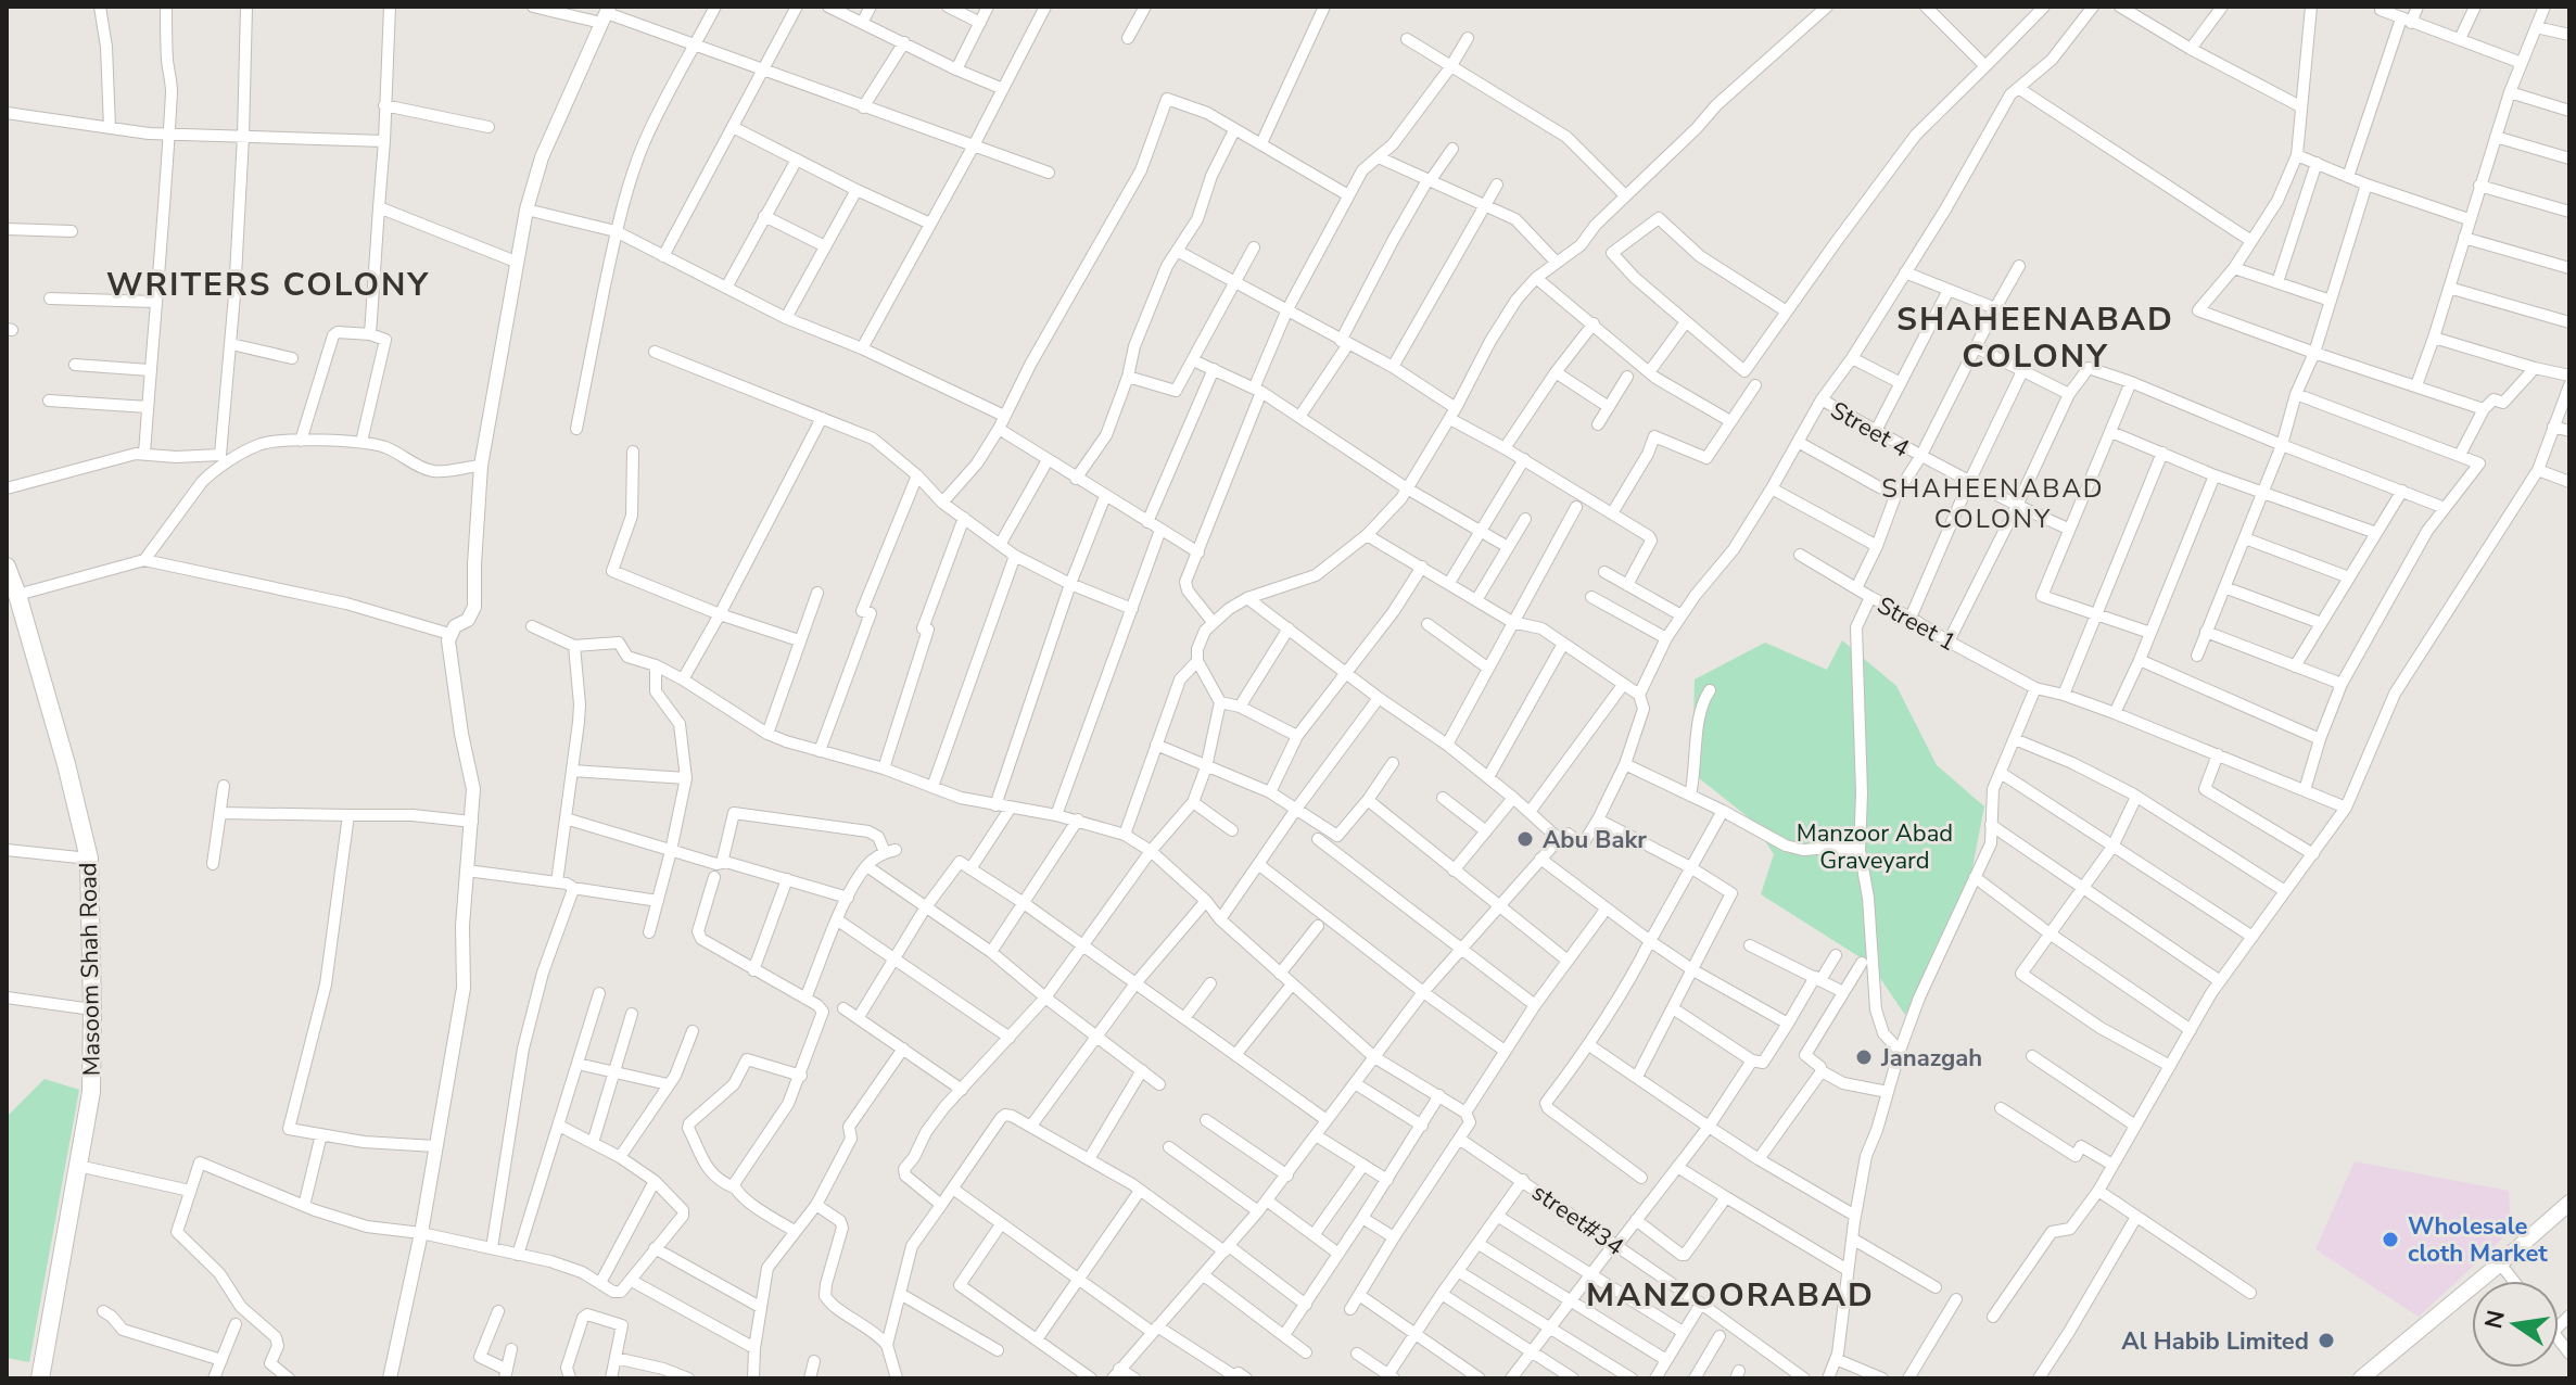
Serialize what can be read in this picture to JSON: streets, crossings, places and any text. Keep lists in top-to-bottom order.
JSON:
{
  "streets": {
    "main road": ["Masoom Shah Road"],
    "street": ["Street 4", "Street 1", "street#34"]
  },
  "districts": [
    "WRITERS COLONY",
    "SHAHEENABAD COLONY",
    "SHAHEENABAD COLONY",
    "MANZOORABAD"
  ],
  "parks": ["Manzoor Abad Graveyard"],
  "places": [
    "Abu Bakr",
    "Janazgah",
    "Wholesale cloth Market",
    "Al Habib Limited"
  ],
  "north": "left"
}
